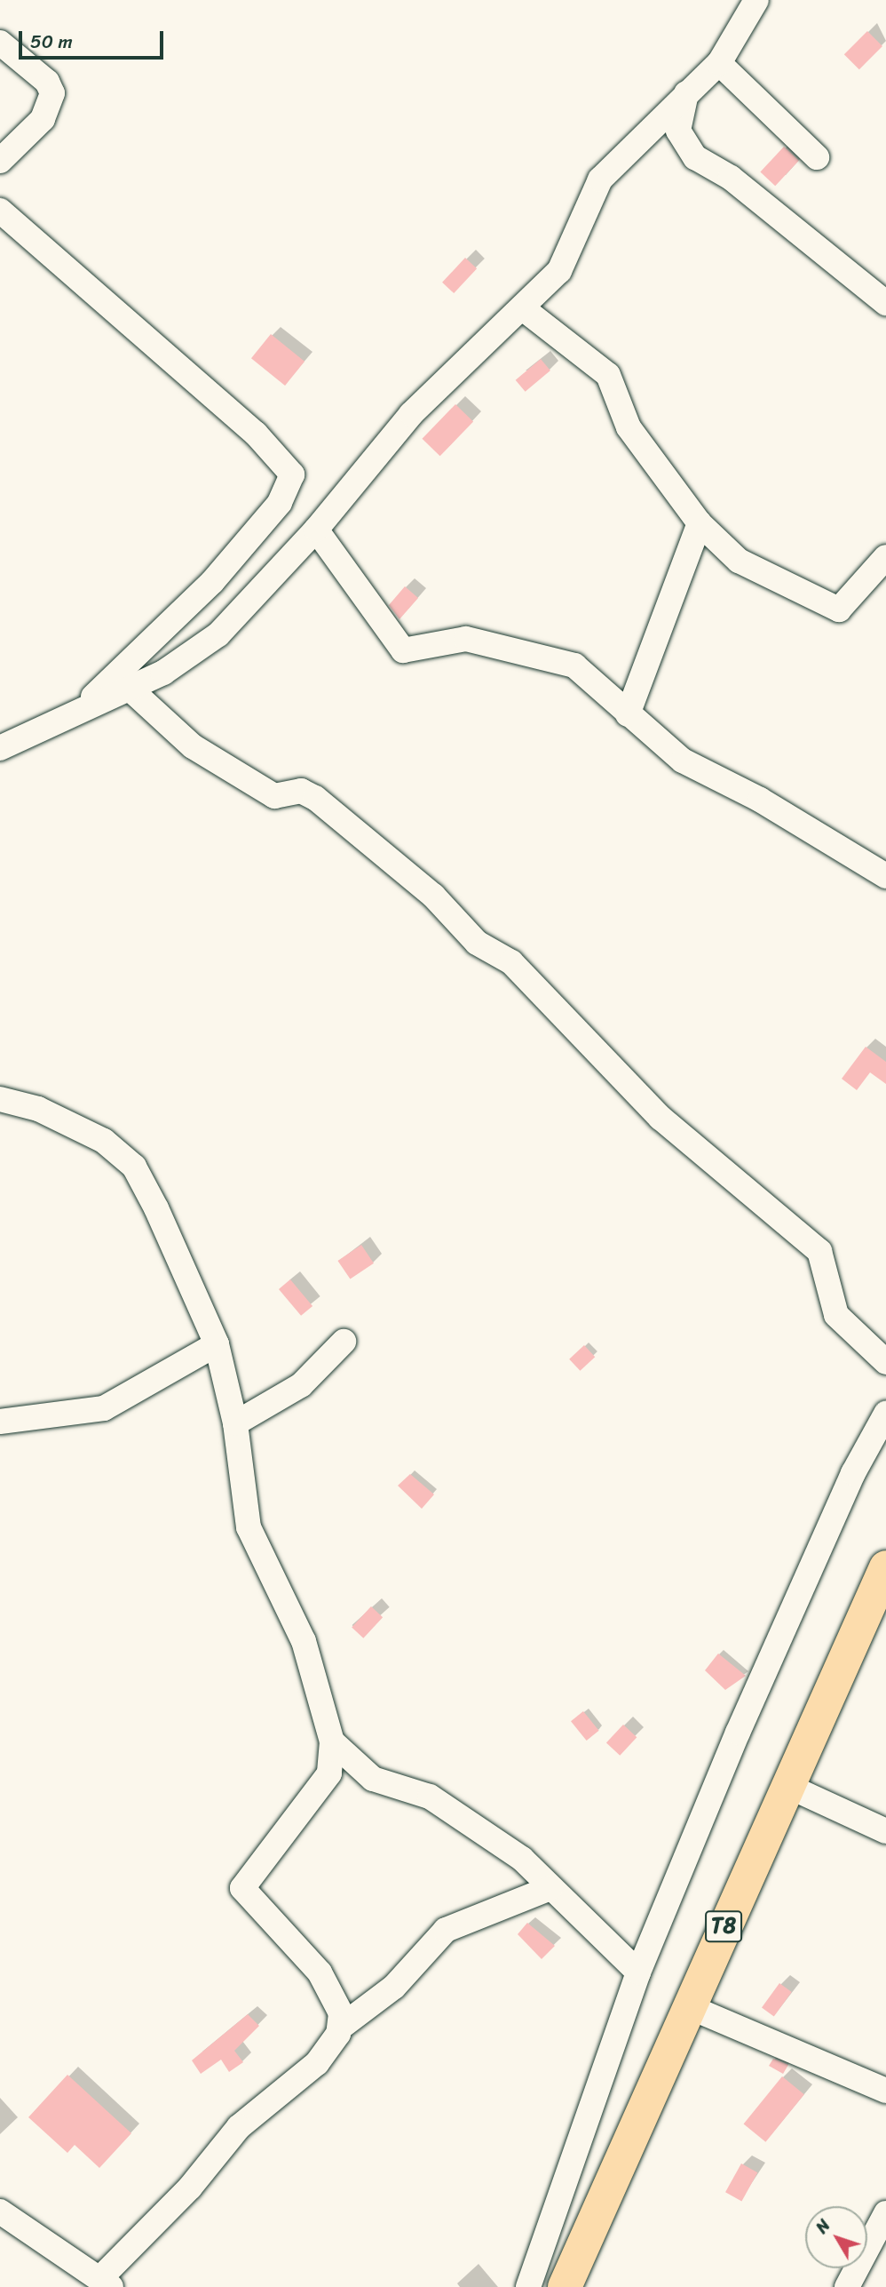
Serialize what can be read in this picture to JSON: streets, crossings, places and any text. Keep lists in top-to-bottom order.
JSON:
{
  "streets": {
    "highway": ["T8"]
  },
  "scale_bar": "50 m",
  "north": "top left"
}
